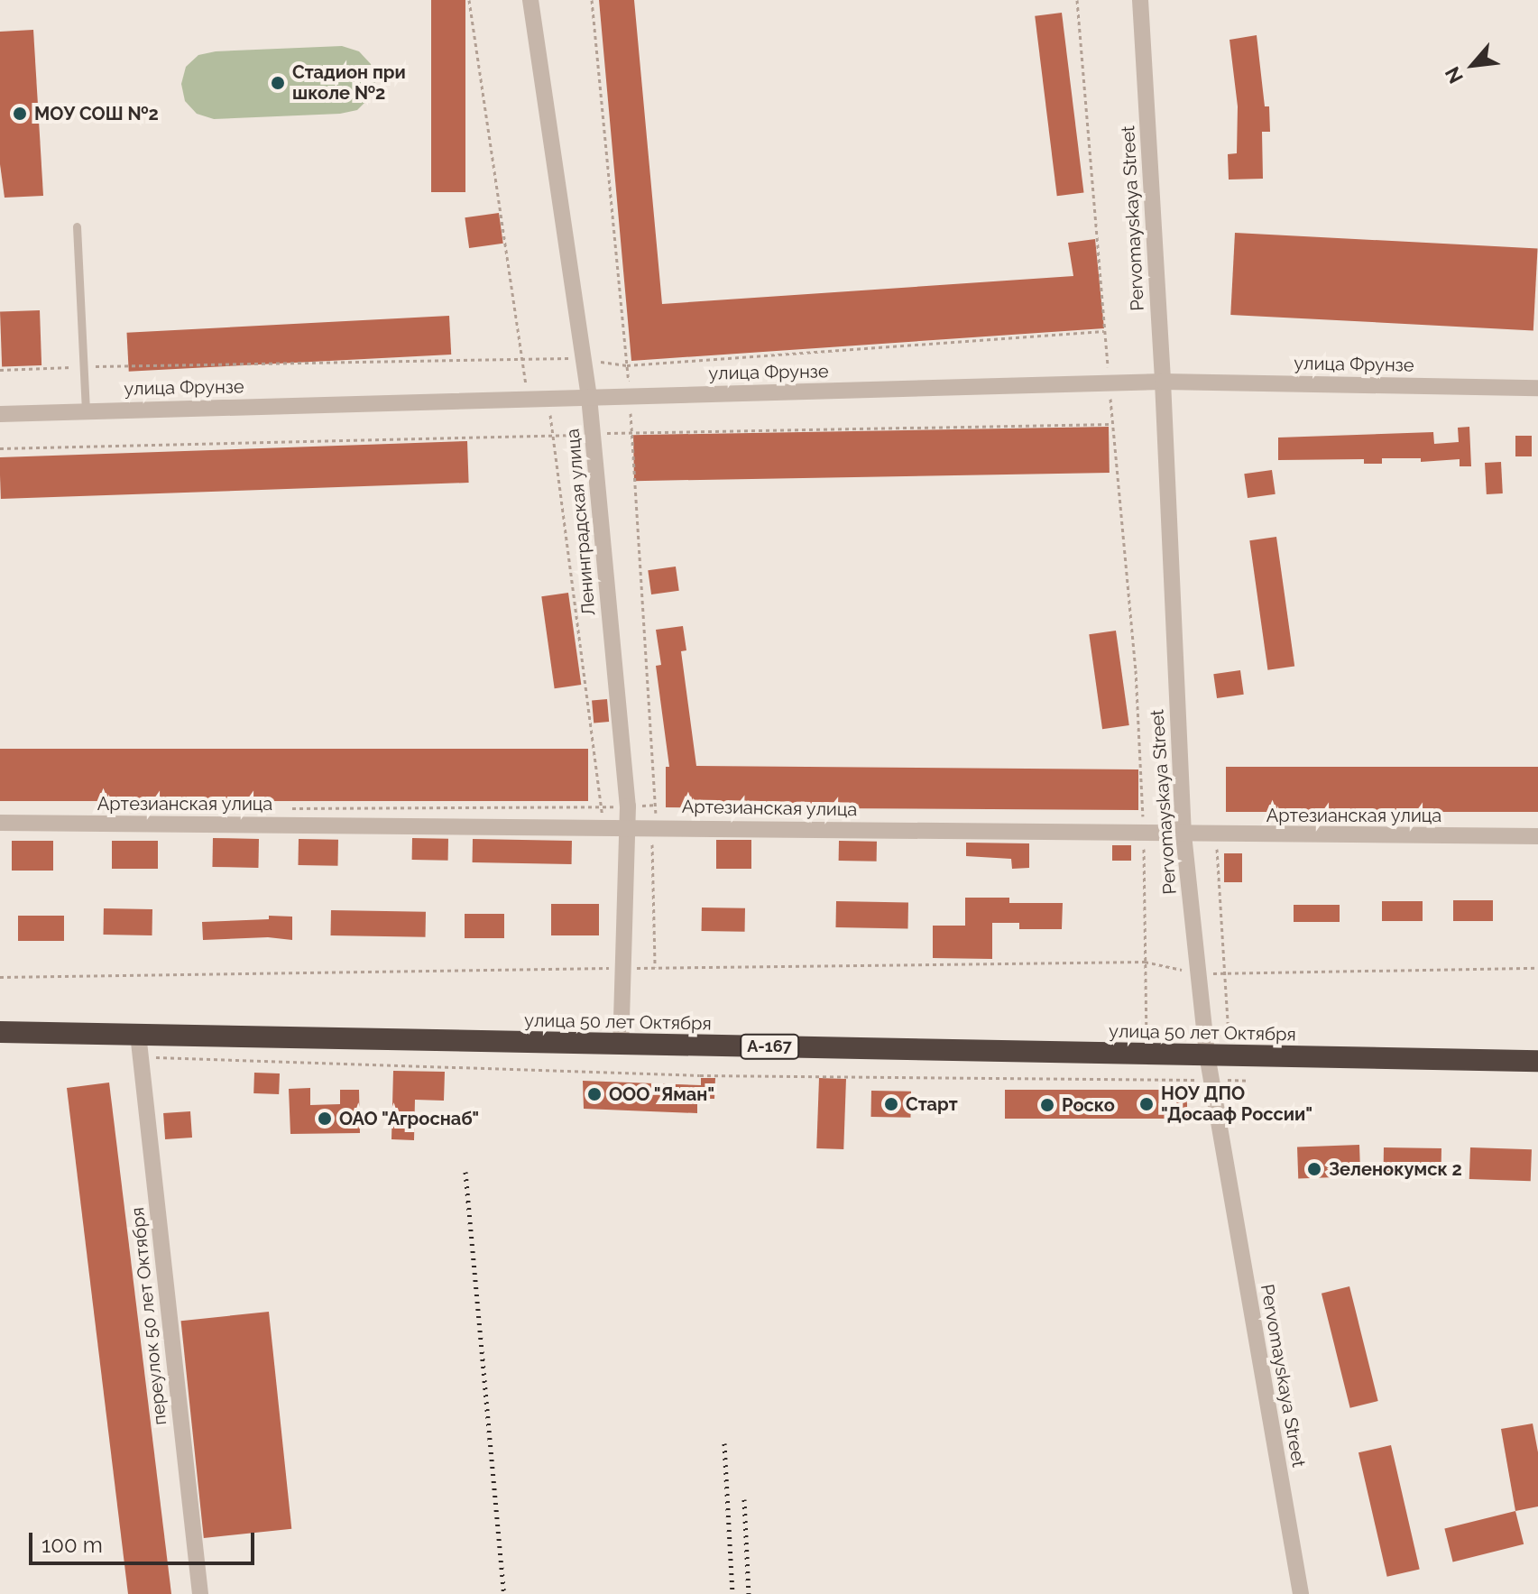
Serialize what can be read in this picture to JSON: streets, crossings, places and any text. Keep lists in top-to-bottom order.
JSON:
{
  "streets": {
    "highway": ["улица 50 лет Октября", "А-167"],
    "street": [
      "Pervomayskaya Street",
      "улица Фрунзе",
      "Ленинградская улица",
      "Артезианская улица",
      "переулок 50 лет Октября"
    ]
  },
  "crossings": [
    ["Pervomayskaya Street", "улица Фрунзе"],
    ["Pervomayskaya Street", "Артезианская улица"],
    ["Pervomayskaya Street", "улица 50 лет Октября"],
    ["улица Фрунзе", "Ленинградская улица"],
    ["Ленинградская улица", "Артезианская улица"],
    ["Ленинградская улица", "улица 50 лет Октября"],
    ["улица 50 лет Октября", "переулок 50 лет Октября"]
  ],
  "places": [
    "Стадион при школе №2",
    "МОУ СОШ №2",
    "ООО \"Яман\"",
    "Старт",
    "НОУ ДПО \"Досааф России\"",
    "Роско",
    "ОАО \"Агроснаб\"",
    "Зеленокумск 2"
  ],
  "scale_bar": "100 m",
  "north": "bottom left"
}
